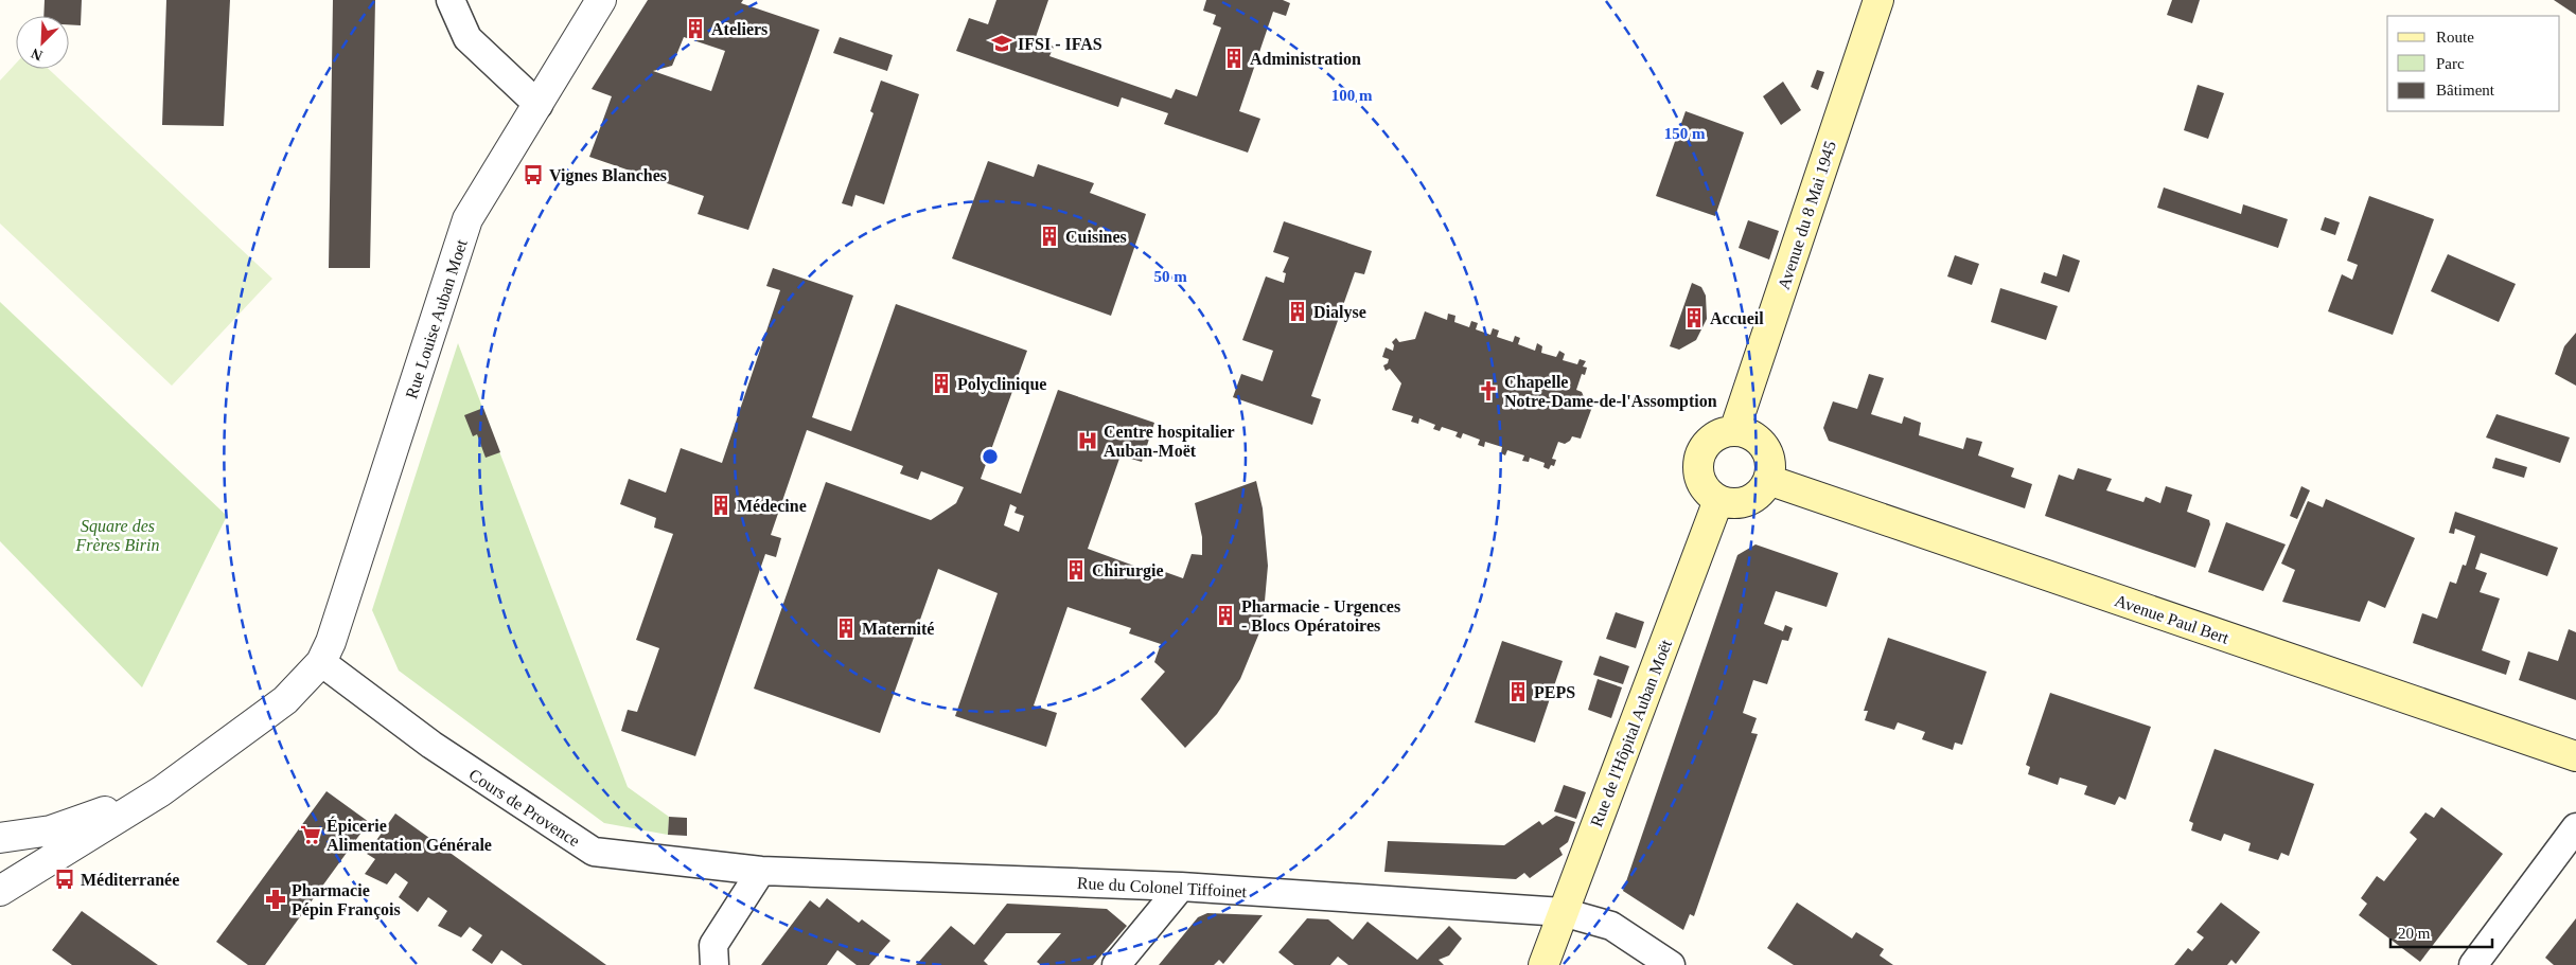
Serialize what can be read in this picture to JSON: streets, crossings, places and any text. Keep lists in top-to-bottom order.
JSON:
{
  "streets": {
    "main road": ["Avenue du 8 Mai 1945", "Avenue Paul Bert", "Rue de l'Hôpital Auban Moët"],
    "street": ["Rue Louise Auban Moet", "Cours de Provence", "Rue du Colonel Tiffoinet"]
  },
  "crossings": [
    ["Avenue du 8 Mai 1945", "Avenue Paul Bert"],
    ["Avenue du 8 Mai 1945", "Rue de l'Hôpital Auban Moët"],
    ["Rue Louise Auban Moet", "Cours de Provence"],
    ["Avenue Paul Bert", "Rue de l'Hôpital Auban Moët"],
    ["Rue de l'Hôpital Auban Moët", "Rue du Colonel Tiffoinet"],
    ["Cours de Provence", "Rue du Colonel Tiffoinet"]
  ],
  "parks": ["Square des Frères Birin"],
  "places": {
    "building": [
      "Ateliers",
      "Administration",
      "Cuisines",
      "Dialyse",
      "Accueil",
      "Polyclinique",
      "Médecine",
      "Chirurgie",
      "Pharmacie - Urgences - Blocs Opératoires",
      "Maternité",
      "PEPS"
    ],
    "school or university": ["IFSI - IFAS"],
    "bus stop": ["Vignes Blanches", "Méditerranée"],
    "church": ["Chapelle Notre-Dame-de-l'Assomption"],
    "hospital": ["Centre hospitalier Auban-Moët"],
    "supermarket": ["Épicerie Alimentation Générale"],
    "pharmacy": ["Pharmacie Pépin François"]
  },
  "legend": ["Route", "Parc", "Bâtiment"],
  "scale_bar": "20 m",
  "north": "bottom left",
  "rings": ["100 m", "150 m", "50 m"]
}
